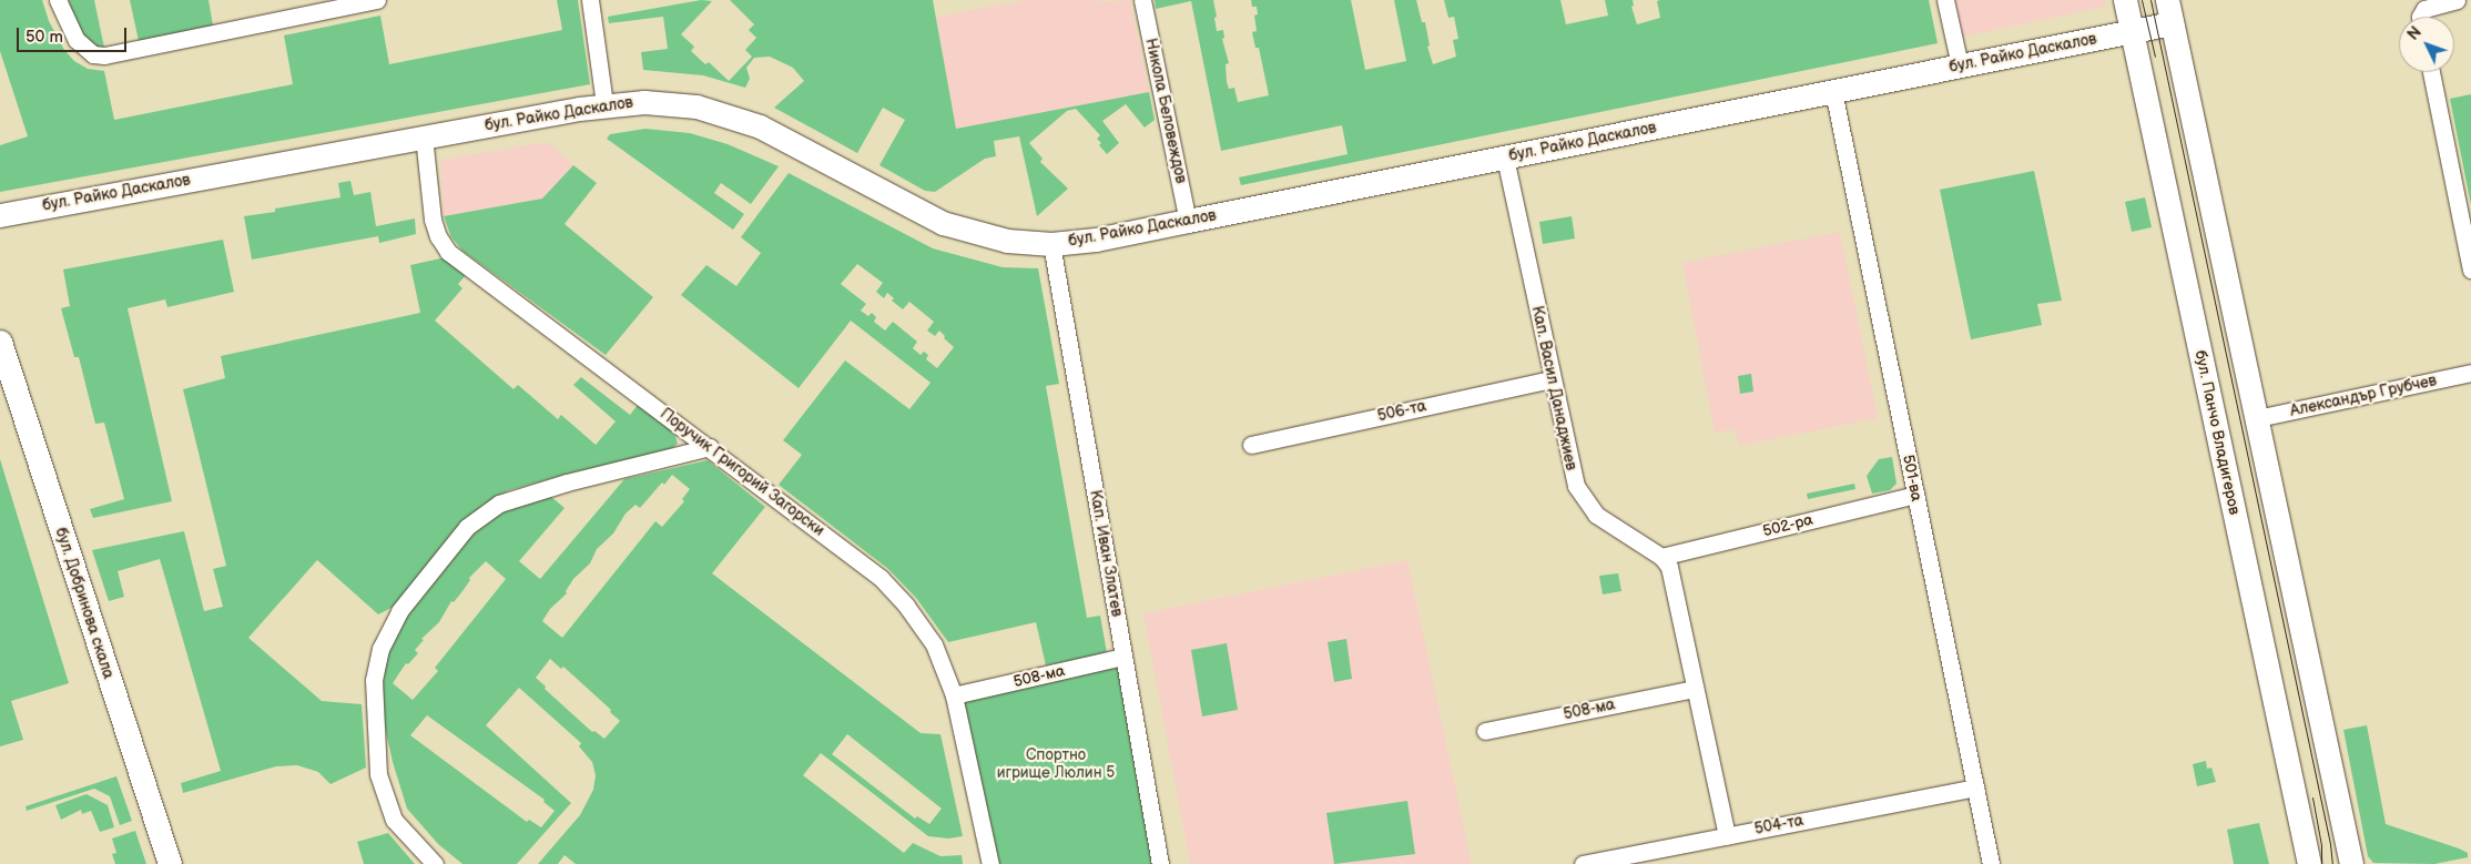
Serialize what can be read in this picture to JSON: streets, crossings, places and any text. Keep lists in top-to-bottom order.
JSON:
{
  "streets": {
    "main road": ["бул. Райко Даскалов", "бул. Панчо Владигеров", "бул. Добринова скала"],
    "street": [
      "Никола Беловеждов",
      "Кап. Васил Данаджиев",
      "Александър Грубчев",
      "506-та",
      "Поручик Григорий Загорски",
      "501-ва",
      "502-ра",
      "Кап. Иван Златев",
      "508-ма",
      "504-та"
    ]
  },
  "crossings": [
    ["бул. Райко Даскалов", "Никола Беловеждов"],
    ["бул. Райко Даскалов", "Кап. Васил Данаджиев"],
    ["бул. Райко Даскалов", "бул. Панчо Владигеров"],
    ["бул. Райко Даскалов", "Поручик Григорий Загорски"],
    ["бул. Райко Даскалов", "501-ва"],
    ["бул. Райко Даскалов", "Кап. Иван Златев"],
    ["Кап. Васил Данаджиев", "506-та"],
    ["Кап. Васил Данаджиев", "502-ра"],
    ["Поручик Григорий Загорски", "508-ма"],
    ["501-ва", "502-ра"],
    ["501-ва", "504-та"],
    ["Кап. Иван Златев", "508-ма"]
  ],
  "parks": ["Спортно игрище Люлин 5"],
  "scale_bar": "50 m",
  "north": "top left"
}
